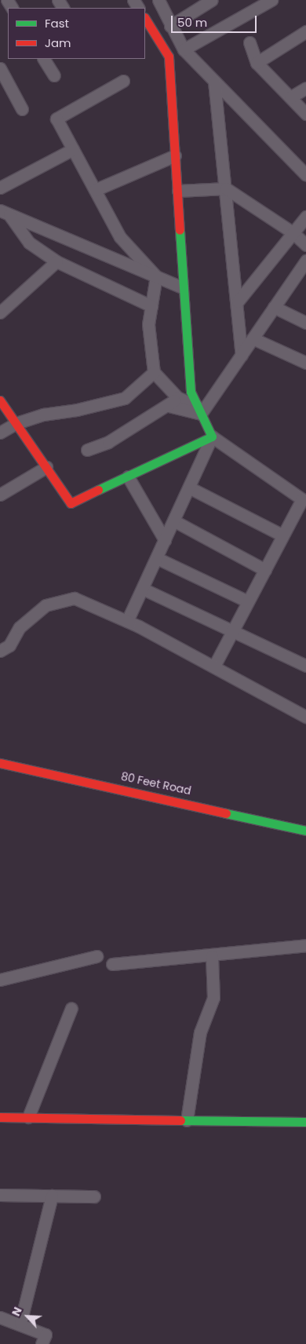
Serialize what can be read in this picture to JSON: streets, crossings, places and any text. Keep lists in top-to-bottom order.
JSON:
{
  "streets": {
    "street": ["80 Feet Road"]
  },
  "legend": ["Fast", "Jam"],
  "scale_bar": "50 m",
  "north": "top left"
}
